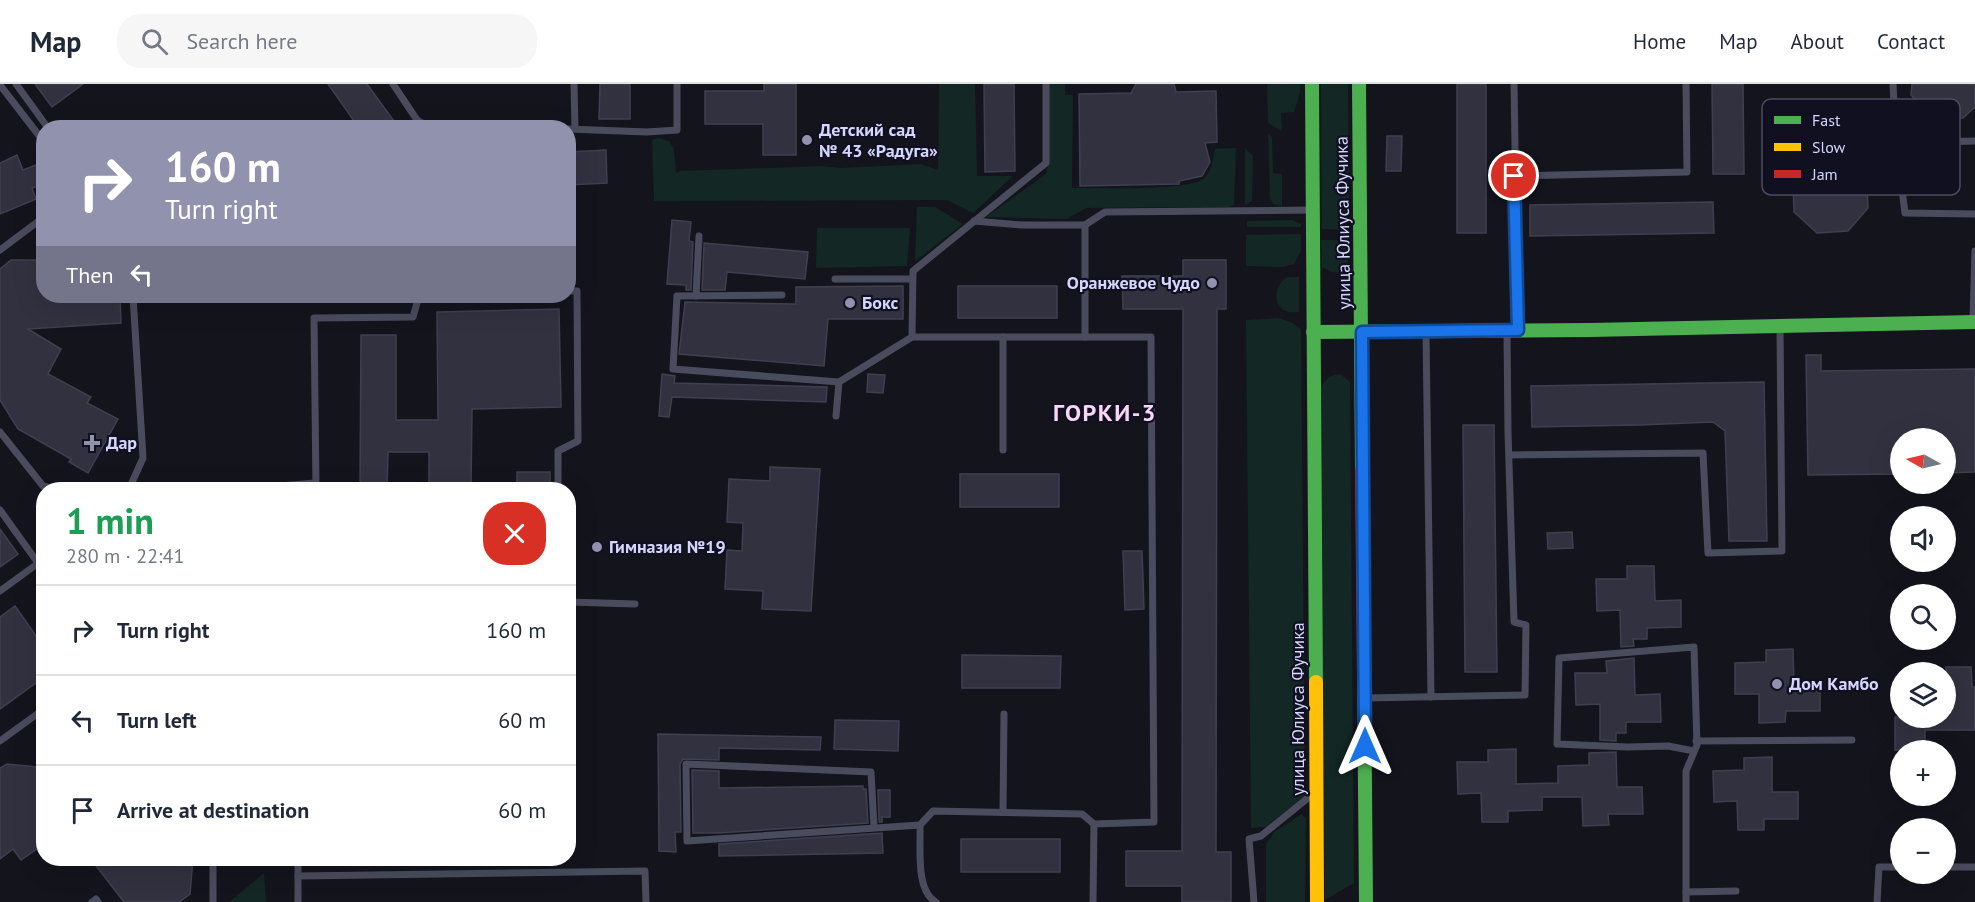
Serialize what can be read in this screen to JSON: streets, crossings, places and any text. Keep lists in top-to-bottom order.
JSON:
{
  "streets": {
    "main road": ["улица Юлиуса Фучика"]
  },
  "districts": ["ГОРКИ-3"],
  "places": {
    "other": [
      "Детский сад № 43 «Радуга»",
      "Оранжевое Чудо",
      "Бокс",
      "Гимназия №19",
      "Дом Камбо"
    ],
    "health": ["Дар"]
  },
  "legend": ["Fast", "Slow", "Jam"],
  "north": "left",
  "page": {
    "header": "Map",
    "search": "Search here",
    "nav": [
      "Home",
      "Map",
      "About",
      "Contact"
    ],
    "turn": ["160 m", "Turn right"],
    "then": "Then",
    "map_buttons": ["+", "−"],
    "heading": ["1 min", "280 m · 22:41"],
    "list": [
      {
        "name": "Turn right",
        "value": "160 m"
      },
      {
        "name": "Turn left",
        "value": "60 m"
      },
      {
        "name": "Arrive at destination",
        "value": "60 m"
      }
    ]
  }
}
